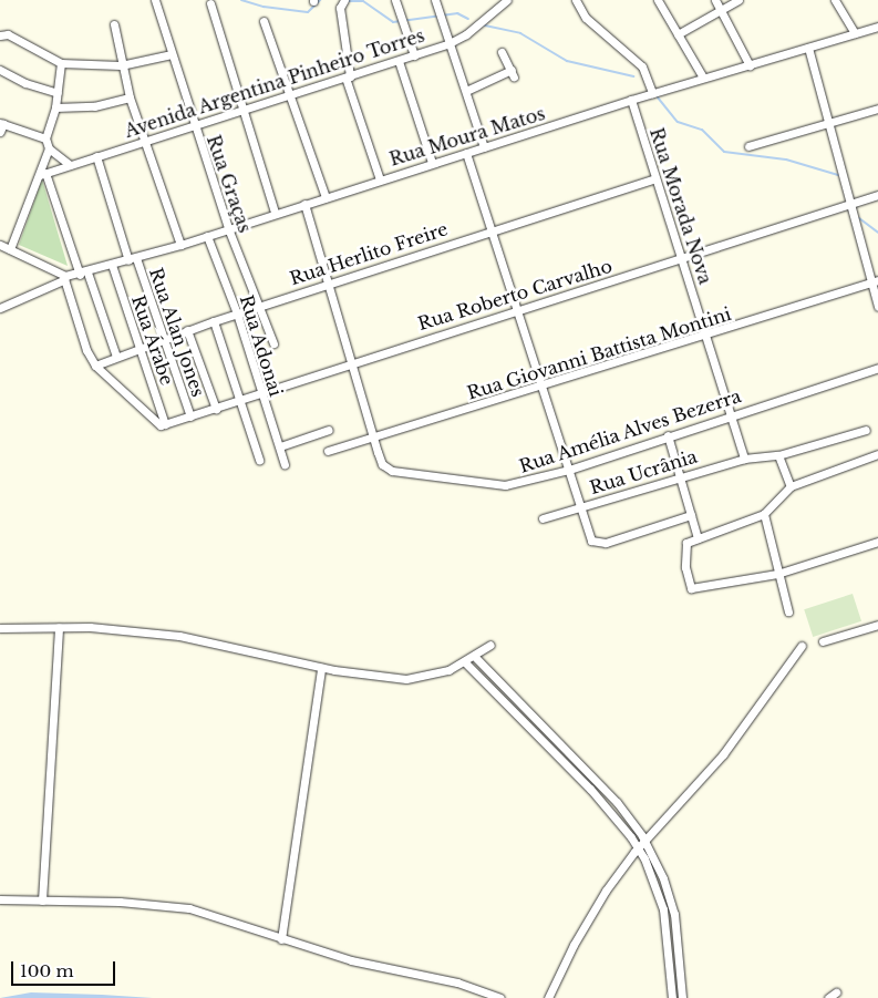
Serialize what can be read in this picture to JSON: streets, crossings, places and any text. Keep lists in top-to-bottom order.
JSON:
{
  "streets": {
    "street": [
      "Avenida Argentina Pinheiro Torres",
      "Rua Moura Matos",
      "Rua Graças",
      "Rua Morada Nova",
      "Rua Herlito Freire",
      "Rua Roberto Carvalho",
      "Rua Alan Jones",
      "Rua Árabe",
      "Rua Adonai",
      "Rua Giovanni Battista Montini",
      "Rua Amélia Alves Bezerra",
      "Rua Ucrânia"
    ]
  },
  "crossings": [
    ["Avenida Argentina Pinheiro Torres", "Rua Graças"],
    ["Avenida Argentina Pinheiro Torres", "Rua Alan Jones"],
    ["Rua Moura Matos", "Rua Graças"],
    ["Rua Moura Matos", "Rua Morada Nova"],
    ["Rua Moura Matos", "Rua Alan Jones"],
    ["Rua Moura Matos", "Rua Árabe"],
    ["Rua Moura Matos", "Rua Adonai"],
    ["Rua Graças", "Rua Herlito Freire"],
    ["Rua Morada Nova", "Rua Herlito Freire"],
    ["Rua Morada Nova", "Rua Roberto Carvalho"],
    ["Rua Morada Nova", "Rua Giovanni Battista Montini"],
    ["Rua Morada Nova", "Rua Amélia Alves Bezerra"],
    ["Rua Morada Nova", "Rua Ucrânia"],
    ["Rua Herlito Freire", "Rua Alan Jones"],
    ["Rua Herlito Freire", "Rua Árabe"],
    ["Rua Herlito Freire", "Rua Adonai"],
    ["Rua Roberto Carvalho", "Rua Alan Jones"],
    ["Rua Roberto Carvalho", "Rua Árabe"],
    ["Rua Roberto Carvalho", "Rua Adonai"],
    ["Rua Giovanni Battista Montini", "Rua Amélia Alves Bezerra"]
  ],
  "scale_bar": "100 m"
}
